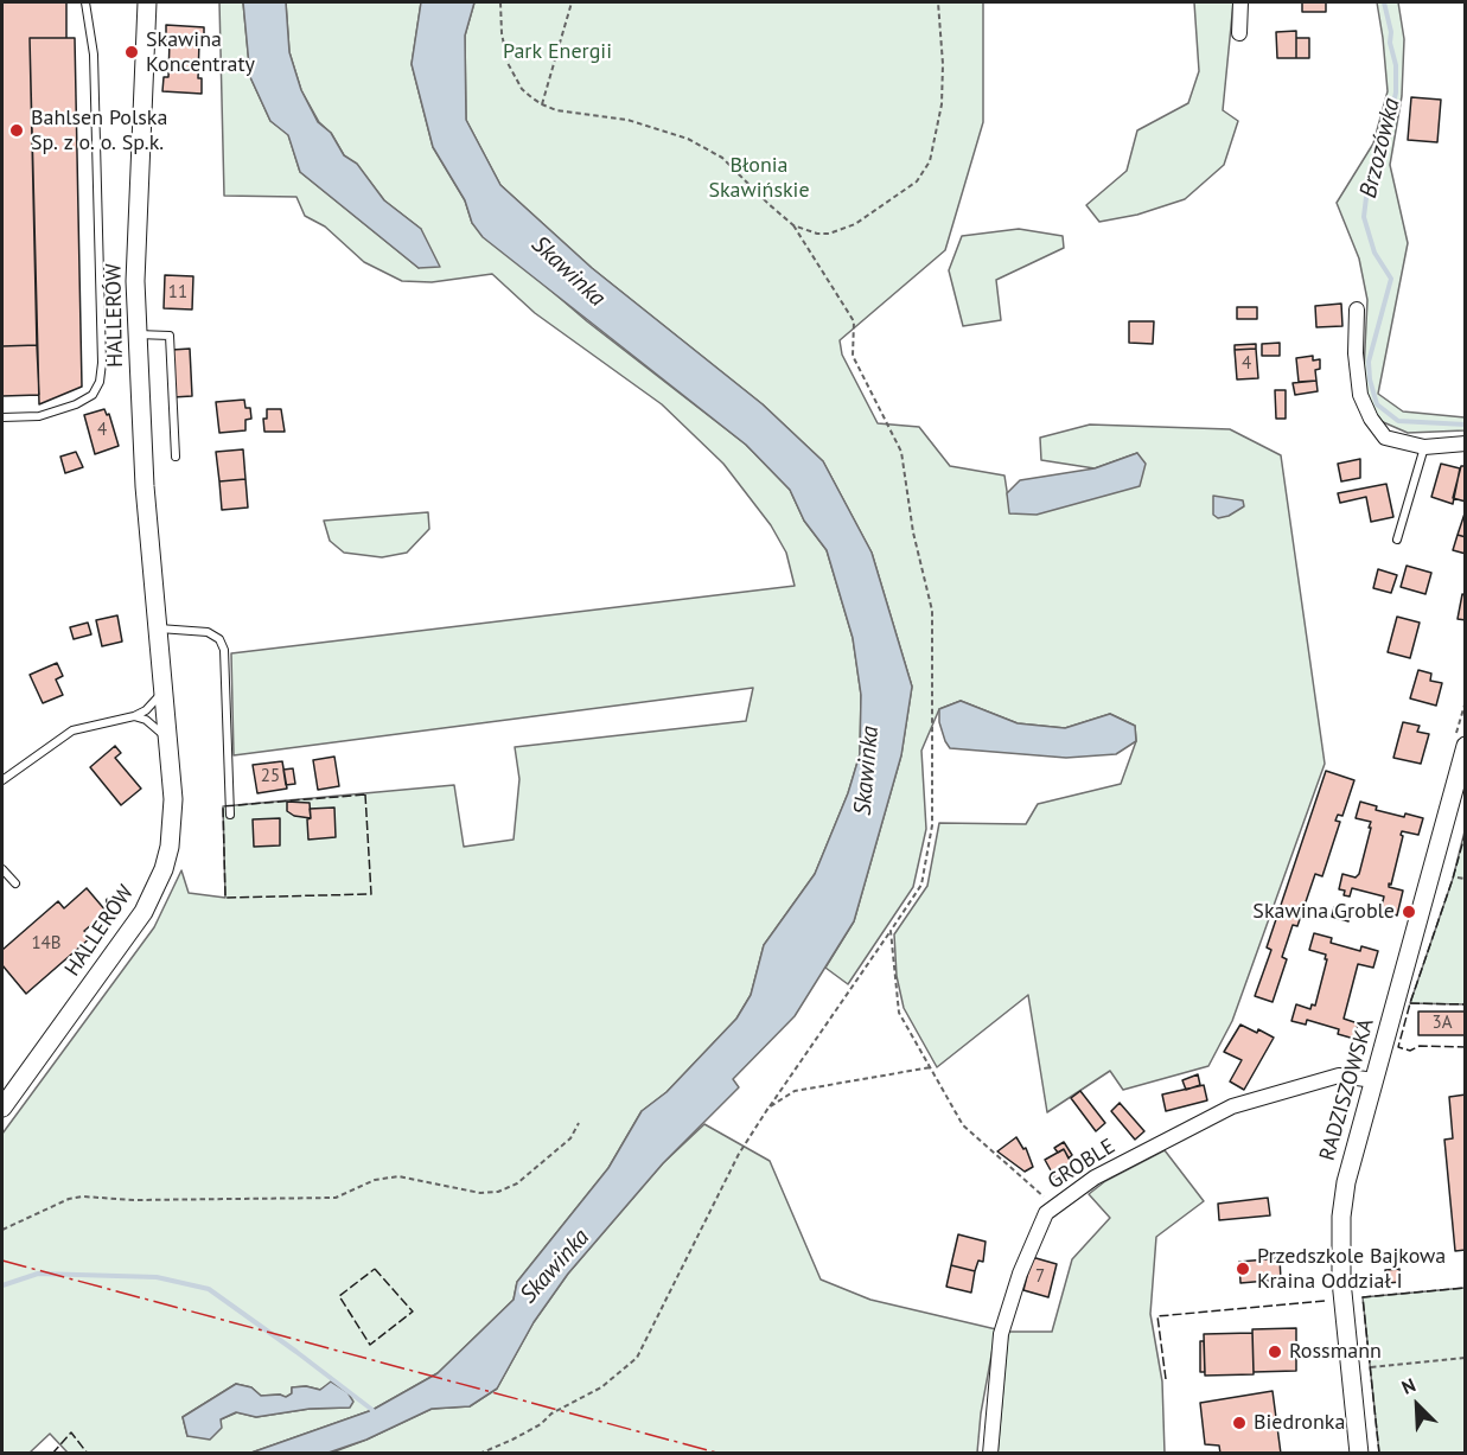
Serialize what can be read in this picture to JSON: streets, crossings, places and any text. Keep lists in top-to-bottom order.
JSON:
{
  "streets": {
    "street": ["HALLERÓW", "RADZISZOWSKA", "GROBLE"]
  },
  "crossings": [
    ["RADZISZOWSKA", "GROBLE"]
  ],
  "water": ["Brzozówka", "Skawinka"],
  "parks": ["Park Energii", "Błonia Skawińskie"],
  "places": [
    "Skawina Koncentraty",
    "Bahlsen Polska Sp. z o. o. Sp.k.",
    "Skawina Groble",
    "Przedszkole Bajkowa Kraina Oddział I",
    "Rossmann",
    "Biedronka"
  ],
  "house_numbers": [
    "11",
    "4",
    "4",
    "25",
    "14B",
    "3A",
    "7"
  ],
  "north": "top left"
}
